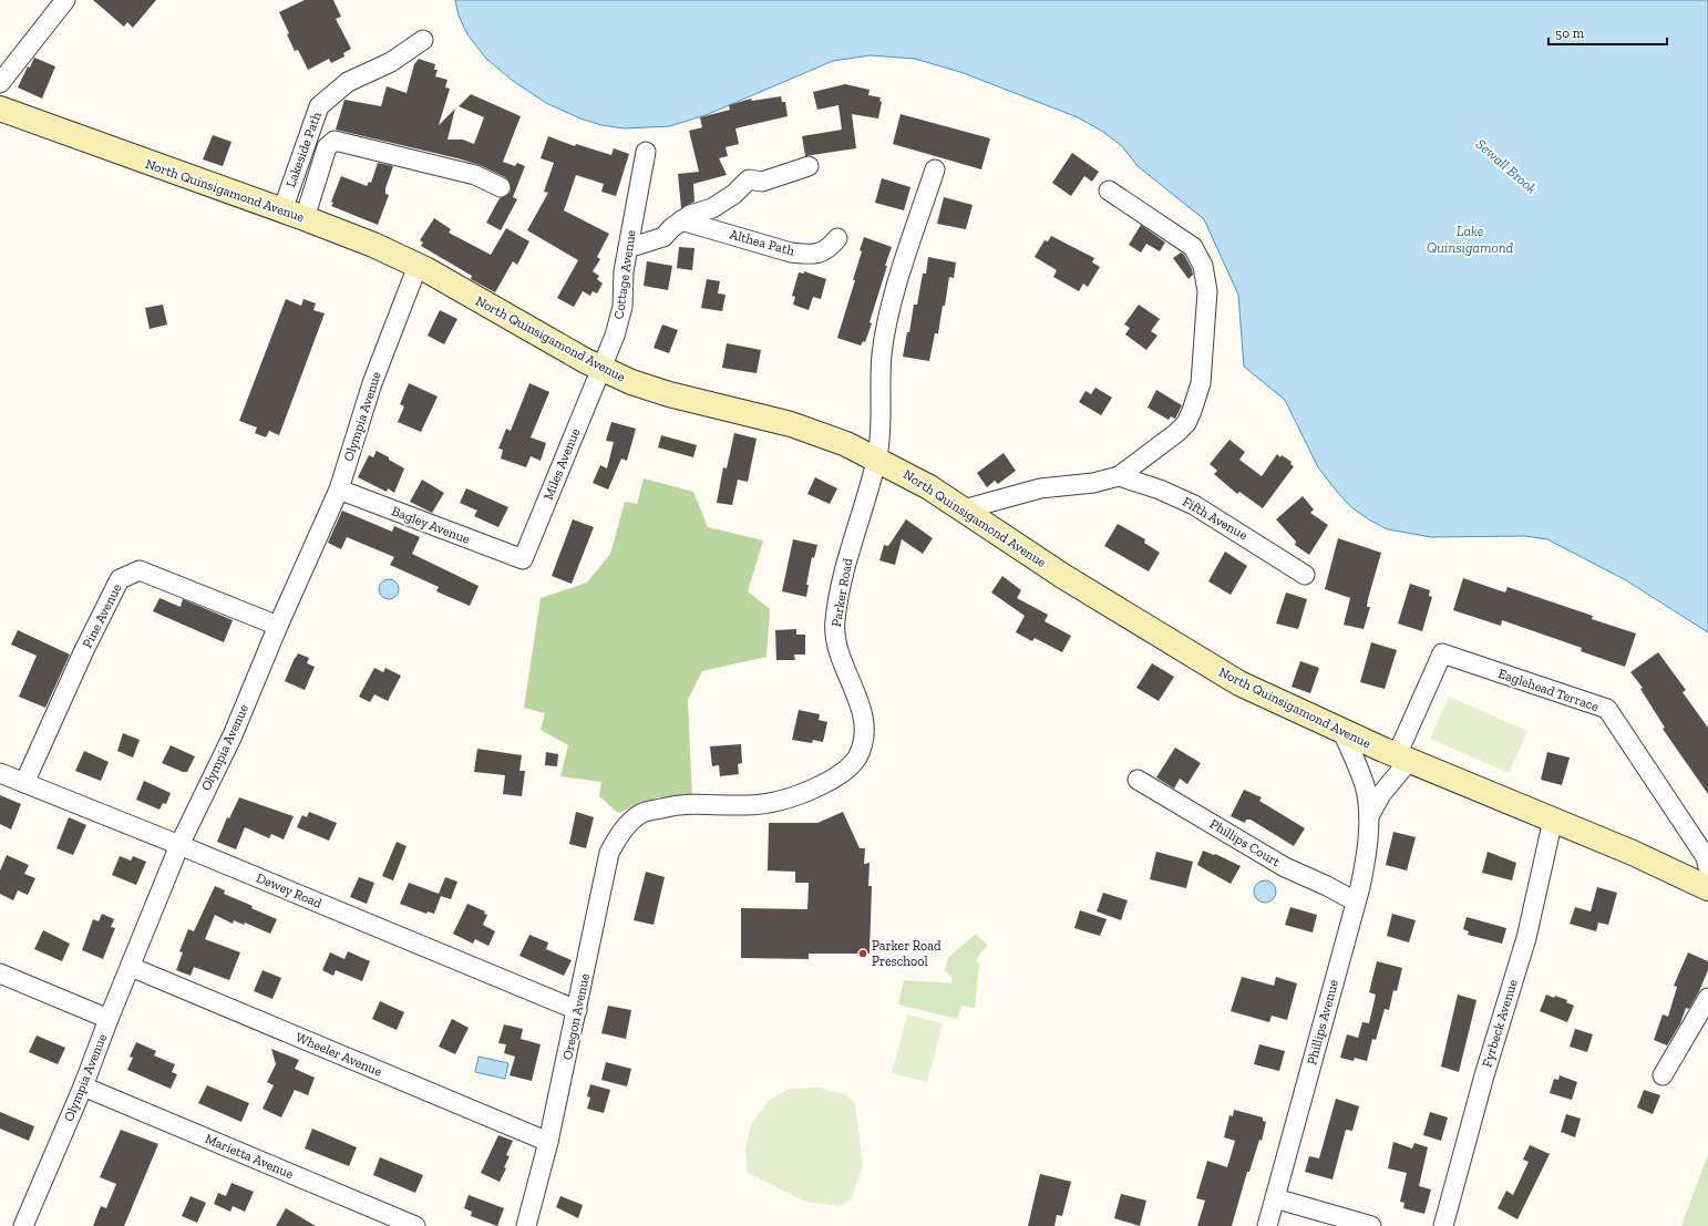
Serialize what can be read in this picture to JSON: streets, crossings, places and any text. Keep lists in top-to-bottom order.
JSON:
{
  "streets": {
    "main road": ["North Quinsigamond Avenue"],
    "street": [
      "Lakeside Path",
      "Althea Path",
      "Cottage Avenue",
      "Olympia Avenue",
      "Miles Avenue",
      "Fifth Avenue",
      "Bagley Avenue",
      "Parker Road",
      "Pine Avenue",
      "Eaglehead Terrace",
      "Phillips Court",
      "Dewey Road",
      "Oregon Avenue",
      "Phillips Avenue",
      "Fyrbeck Avenue",
      "Wheeler Avenue",
      "Marietta Avenue"
    ]
  },
  "crossings": [
    ["Lakeside Path", "North Quinsigamond Avenue"],
    ["North Quinsigamond Avenue", "Cottage Avenue"],
    ["North Quinsigamond Avenue", "Olympia Avenue"],
    ["North Quinsigamond Avenue", "Miles Avenue"],
    ["North Quinsigamond Avenue", "Parker Road"],
    ["North Quinsigamond Avenue", "Eaglehead Terrace"],
    ["North Quinsigamond Avenue", "Phillips Avenue"],
    ["North Quinsigamond Avenue", "Fyrbeck Avenue"],
    ["Cottage Avenue", "Miles Avenue"],
    ["Olympia Avenue", "Bagley Avenue"],
    ["Olympia Avenue", "Pine Avenue"],
    ["Olympia Avenue", "Dewey Road"],
    ["Olympia Avenue", "Wheeler Avenue"],
    ["Olympia Avenue", "Marietta Avenue"],
    ["Miles Avenue", "Bagley Avenue"],
    ["Parker Road", "Oregon Avenue"],
    ["Pine Avenue", "Dewey Road"],
    ["Eaglehead Terrace", "Phillips Avenue"],
    ["Phillips Court", "Phillips Avenue"],
    ["Dewey Road", "Oregon Avenue"],
    ["Oregon Avenue", "Wheeler Avenue"]
  ],
  "water": ["Sewall Brook", "Lake Quinsigamond"],
  "places": ["Parker Road Preschool"],
  "scale_bar": "50 m"
}
